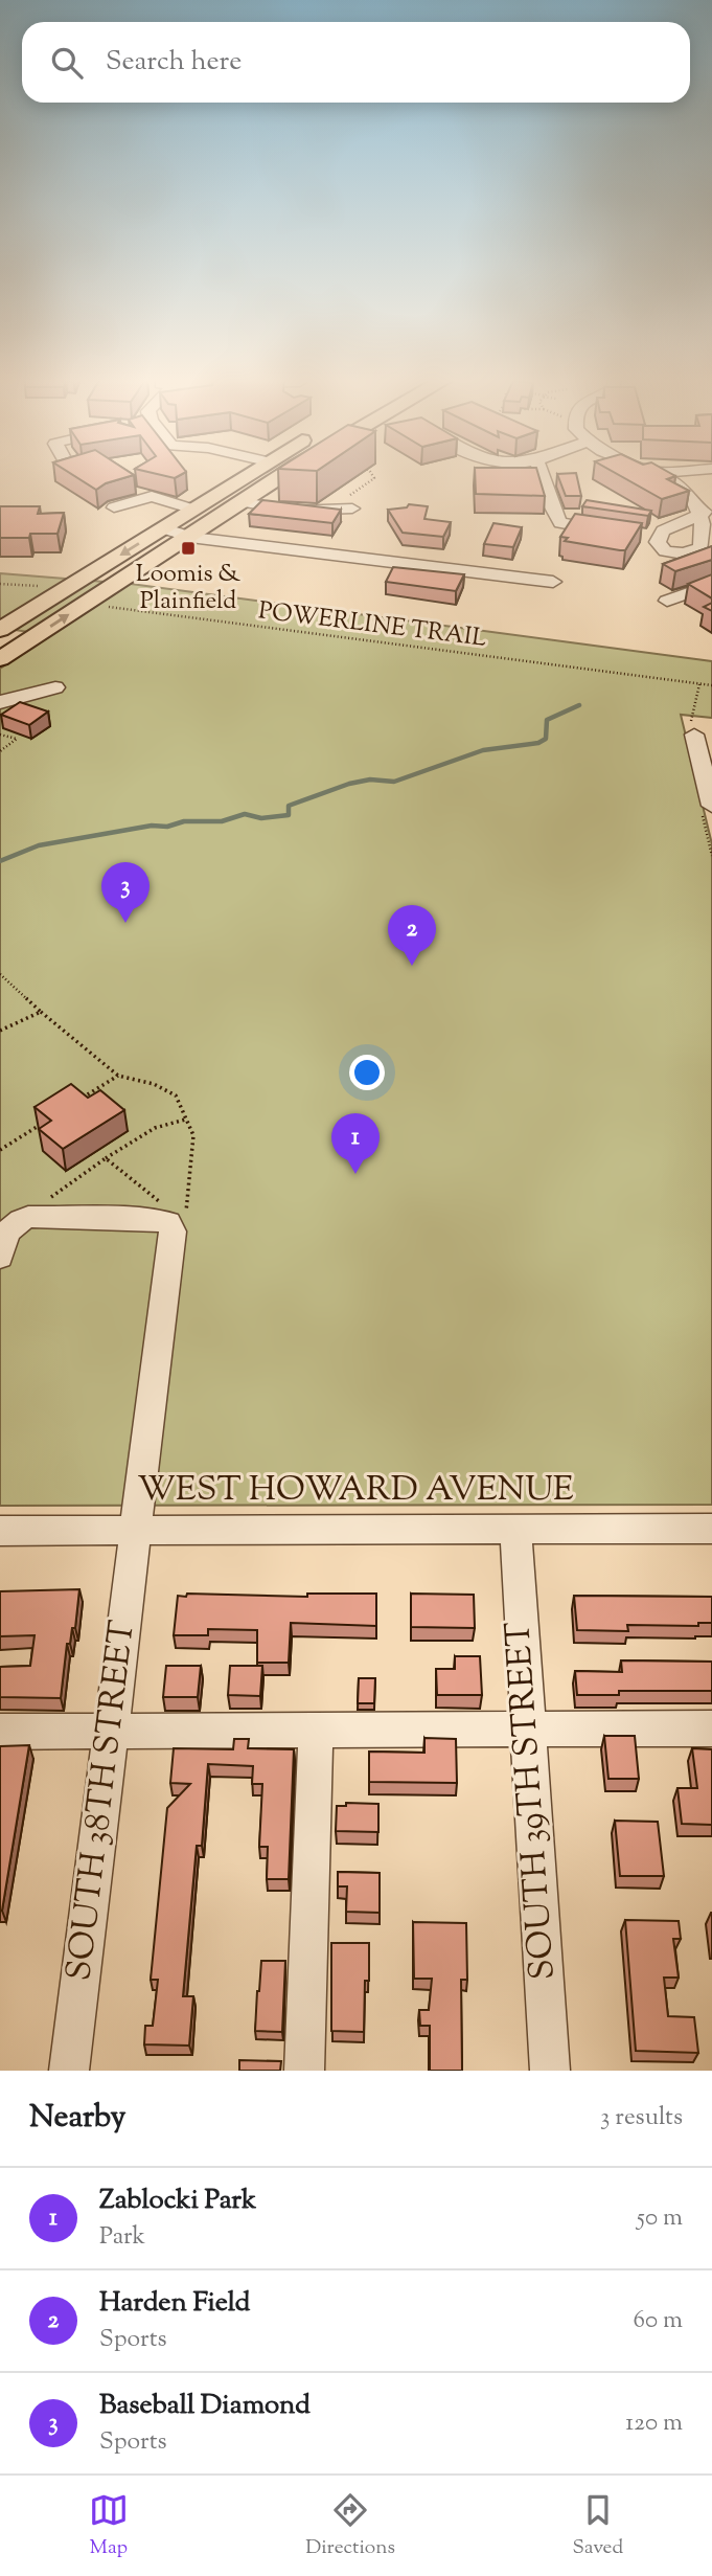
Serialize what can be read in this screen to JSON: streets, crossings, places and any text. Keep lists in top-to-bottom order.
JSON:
{
  "streets": {
    "street": ["WEST HOWARD AVENUE", "SOUTH 38TH STREET", "SOUTH 39TH STREET"],
    "path": ["POWERLINE TRAIL"]
  },
  "crossings": [
    ["WEST HOWARD AVENUE", "SOUTH 38TH STREET"],
    ["WEST HOWARD AVENUE", "SOUTH 39TH STREET"]
  ],
  "places": {
    "transit": ["Loomis & Plainfield"]
  },
  "page": {
    "search": "Search here",
    "pins": ["3", "2", "1"],
    "heading": ["Nearby", "3 results"],
    "list": [
      {
        "mark": "1",
        "name": "Zablocki Park",
        "note": "Park",
        "value": "50 m"
      },
      {
        "mark": "2",
        "name": "Harden Field",
        "note": "Sports",
        "value": "60 m"
      },
      {
        "mark": "3",
        "name": "Baseball Diamond",
        "note": "Sports",
        "value": "120 m"
      }
    ],
    "nav": ["Map", "Directions", "Saved"]
  }
}
